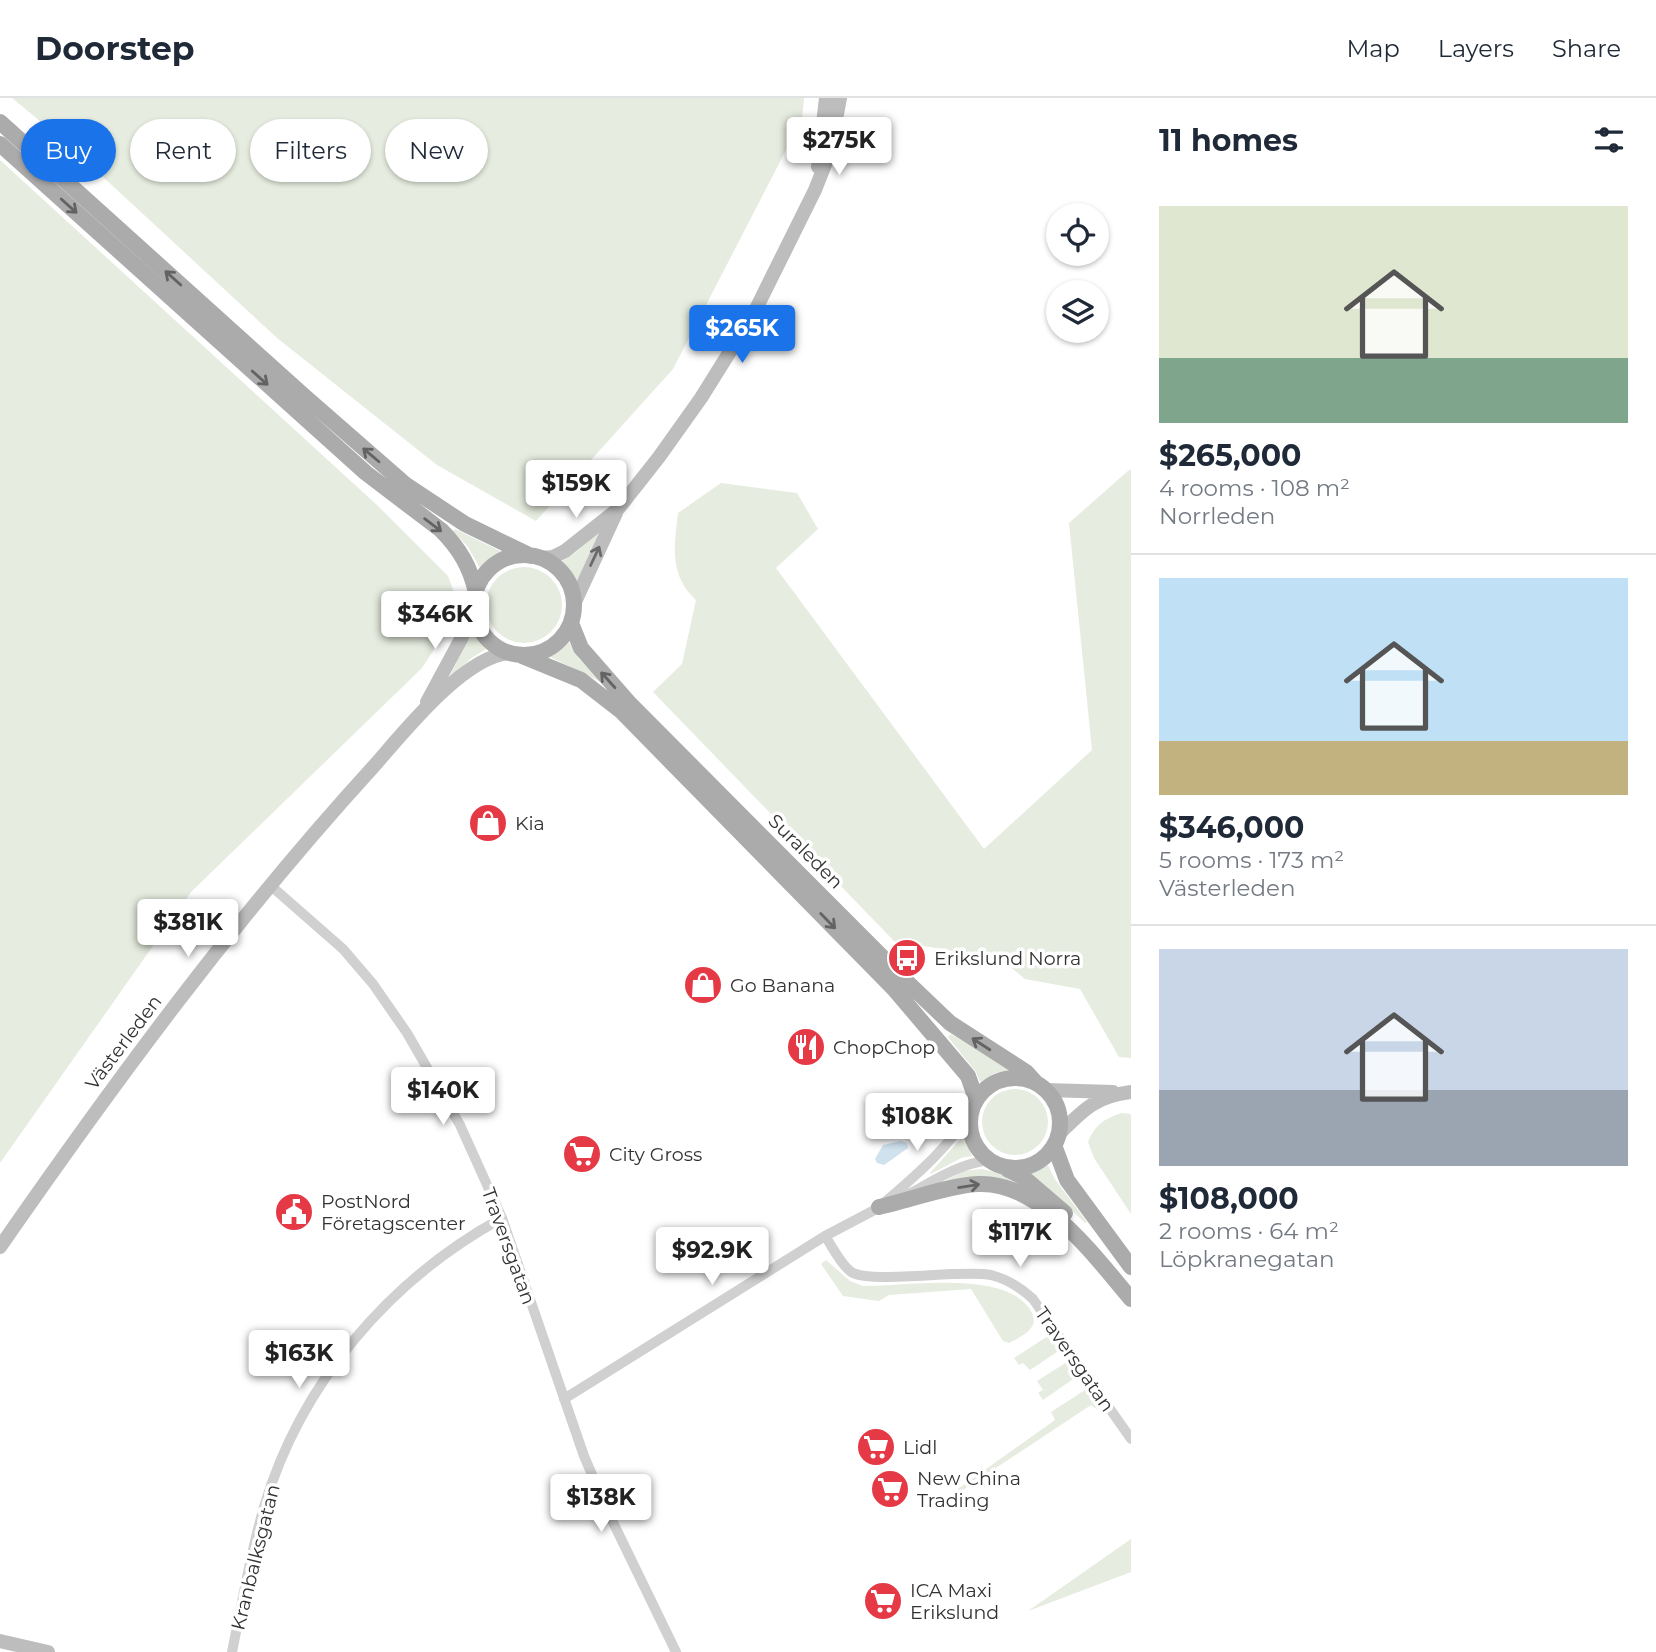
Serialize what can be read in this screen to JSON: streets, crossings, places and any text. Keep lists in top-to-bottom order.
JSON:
{
  "streets": {
    "main road": ["Suraleden"],
    "street": ["Västerleden", "Traversgatan", "Kranbalksgatan"]
  },
  "crossings": [
    ["Suraleden", "Västerleden"],
    ["Västerleden", "Traversgatan"],
    ["Traversgatan", "Kranbalksgatan"]
  ],
  "places": {
    "shop": ["Kia", "Go Banana"],
    "bus stop": ["Erikslund Norra"],
    "restaurant": ["ChopChop"],
    "supermarket": [
      "City Gross",
      "Lidl",
      "New China Trading",
      "ICA Maxi Erikslund"
    ],
    "public building": ["PostNord Företagscenter"]
  },
  "page": {
    "header": "Doorstep",
    "nav": ["Map", "Layers", "Share"],
    "heading": "11 homes",
    "price": [
      "$275K",
      "$265K",
      "$159K",
      "$346K",
      "$381K",
      "$140K",
      "$108K",
      "$117K",
      "$92.9K",
      "$163K",
      "$138K"
    ],
    "chip": [
      "Buy",
      "Rent",
      "Filters",
      "New"
    ],
    "list": [
      {
        "name": "$265,000",
        "note": "4 rooms · 108 m² · Norrleden"
      },
      {
        "name": "$346,000",
        "note": "5 rooms · 173 m² · Västerleden"
      },
      {
        "name": "$108,000",
        "note": "2 rooms · 64 m² · Löpkranegatan"
      }
    ]
  }
}
